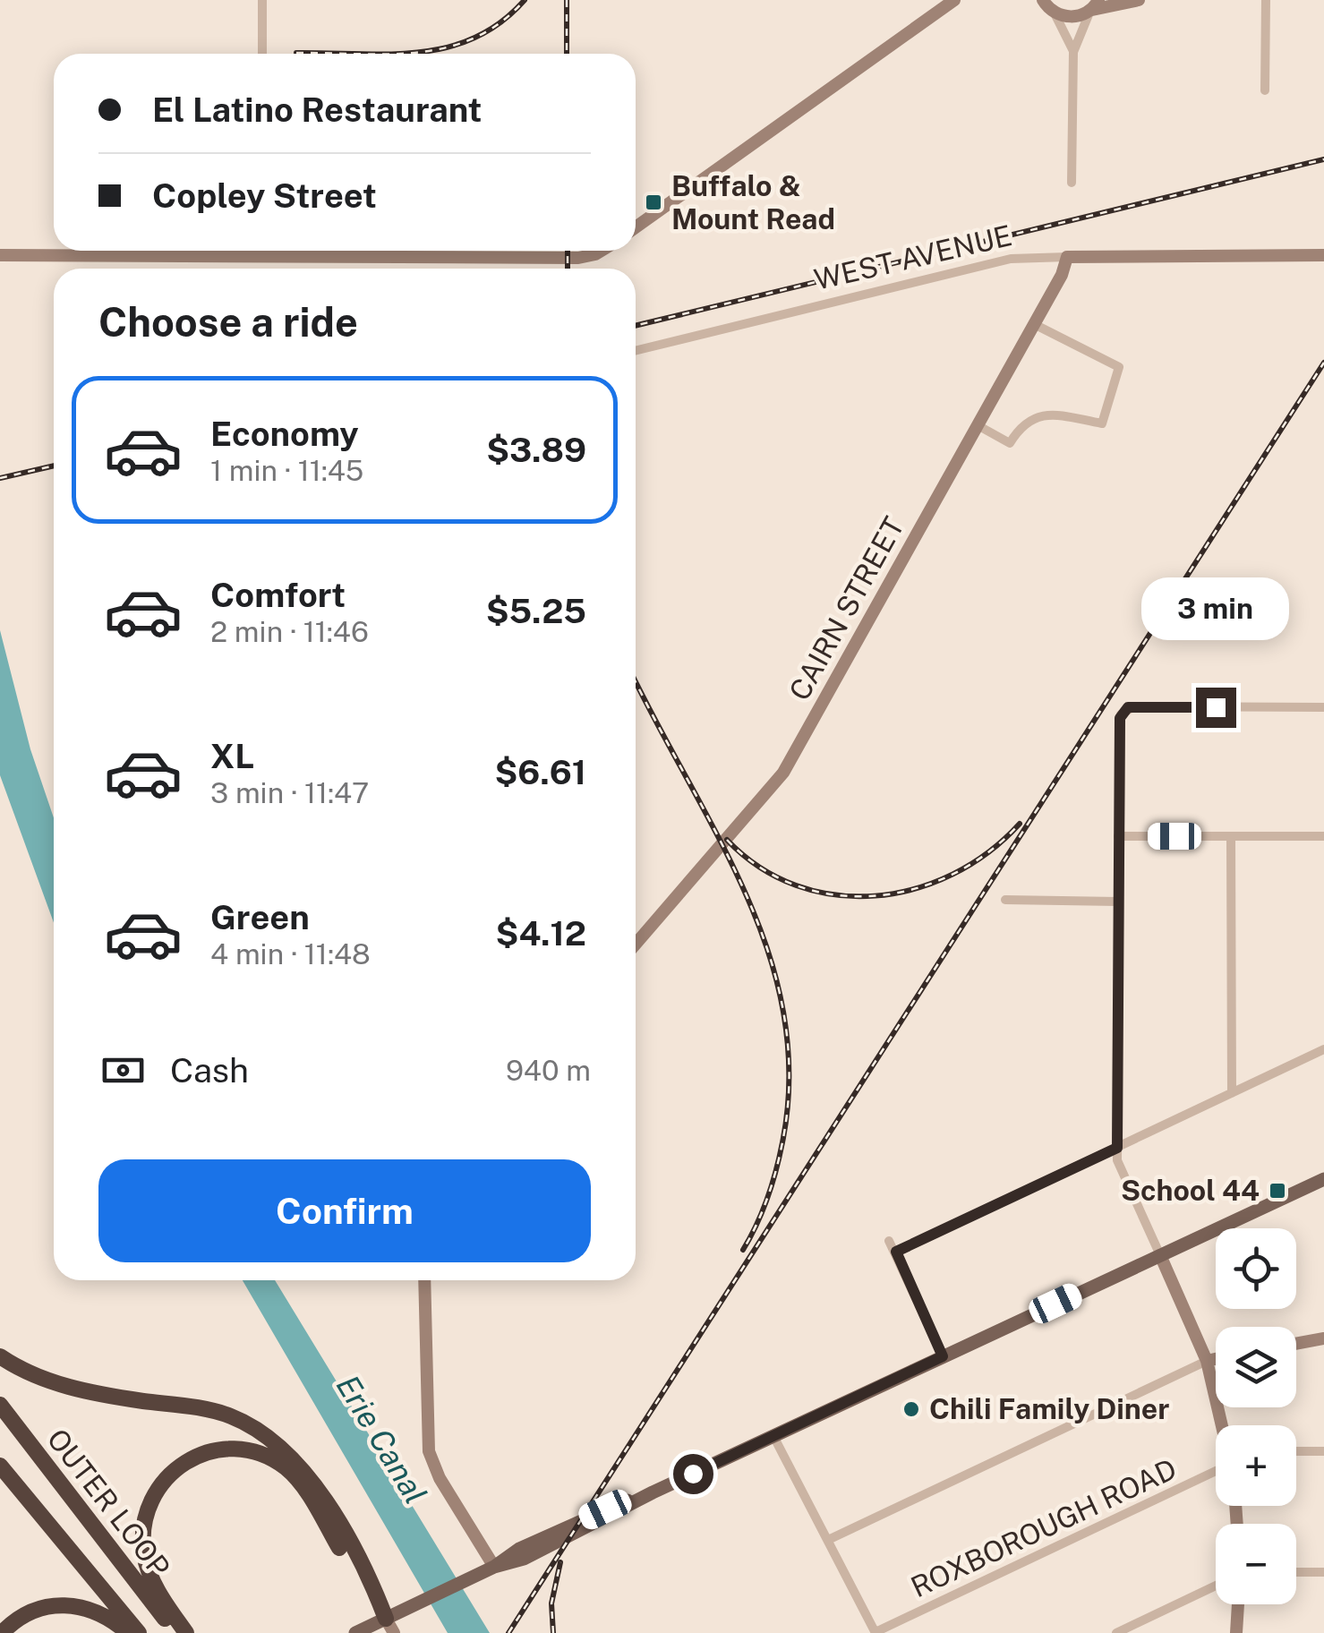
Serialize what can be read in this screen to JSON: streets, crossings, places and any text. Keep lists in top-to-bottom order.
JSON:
{
  "streets": {
    "highway": ["OUTER LOOP"],
    "street": ["WEST AVENUE", "CAIRN STREET", "ROXBOROUGH ROAD"]
  },
  "crossings": [
    ["WEST AVENUE", "CAIRN STREET"]
  ],
  "water": ["Erie Canal"],
  "places": {
    "transit": ["Buffalo & Mount Read", "School 44"],
    "other": ["Chili Family Diner"]
  },
  "page": {
    "banner": ["El Latino Restaurant", "Copley Street"],
    "heading": "Choose a ride",
    "list": [
      {
        "name": "Economy",
        "note": "1 min · 11:45",
        "value": "$3.89"
      },
      {
        "name": "Comfort",
        "note": "2 min · 11:46",
        "value": "$5.25"
      },
      {
        "name": "XL",
        "note": "3 min · 11:47",
        "value": "$6.61"
      },
      {
        "name": "Green",
        "note": "4 min · 11:48",
        "value": "$4.12"
      }
    ],
    "bubble": "3 min",
    "pay": ["Cash", "940 m"],
    "buttons": "Confirm",
    "map_buttons": ["+", "−"]
  }
}
